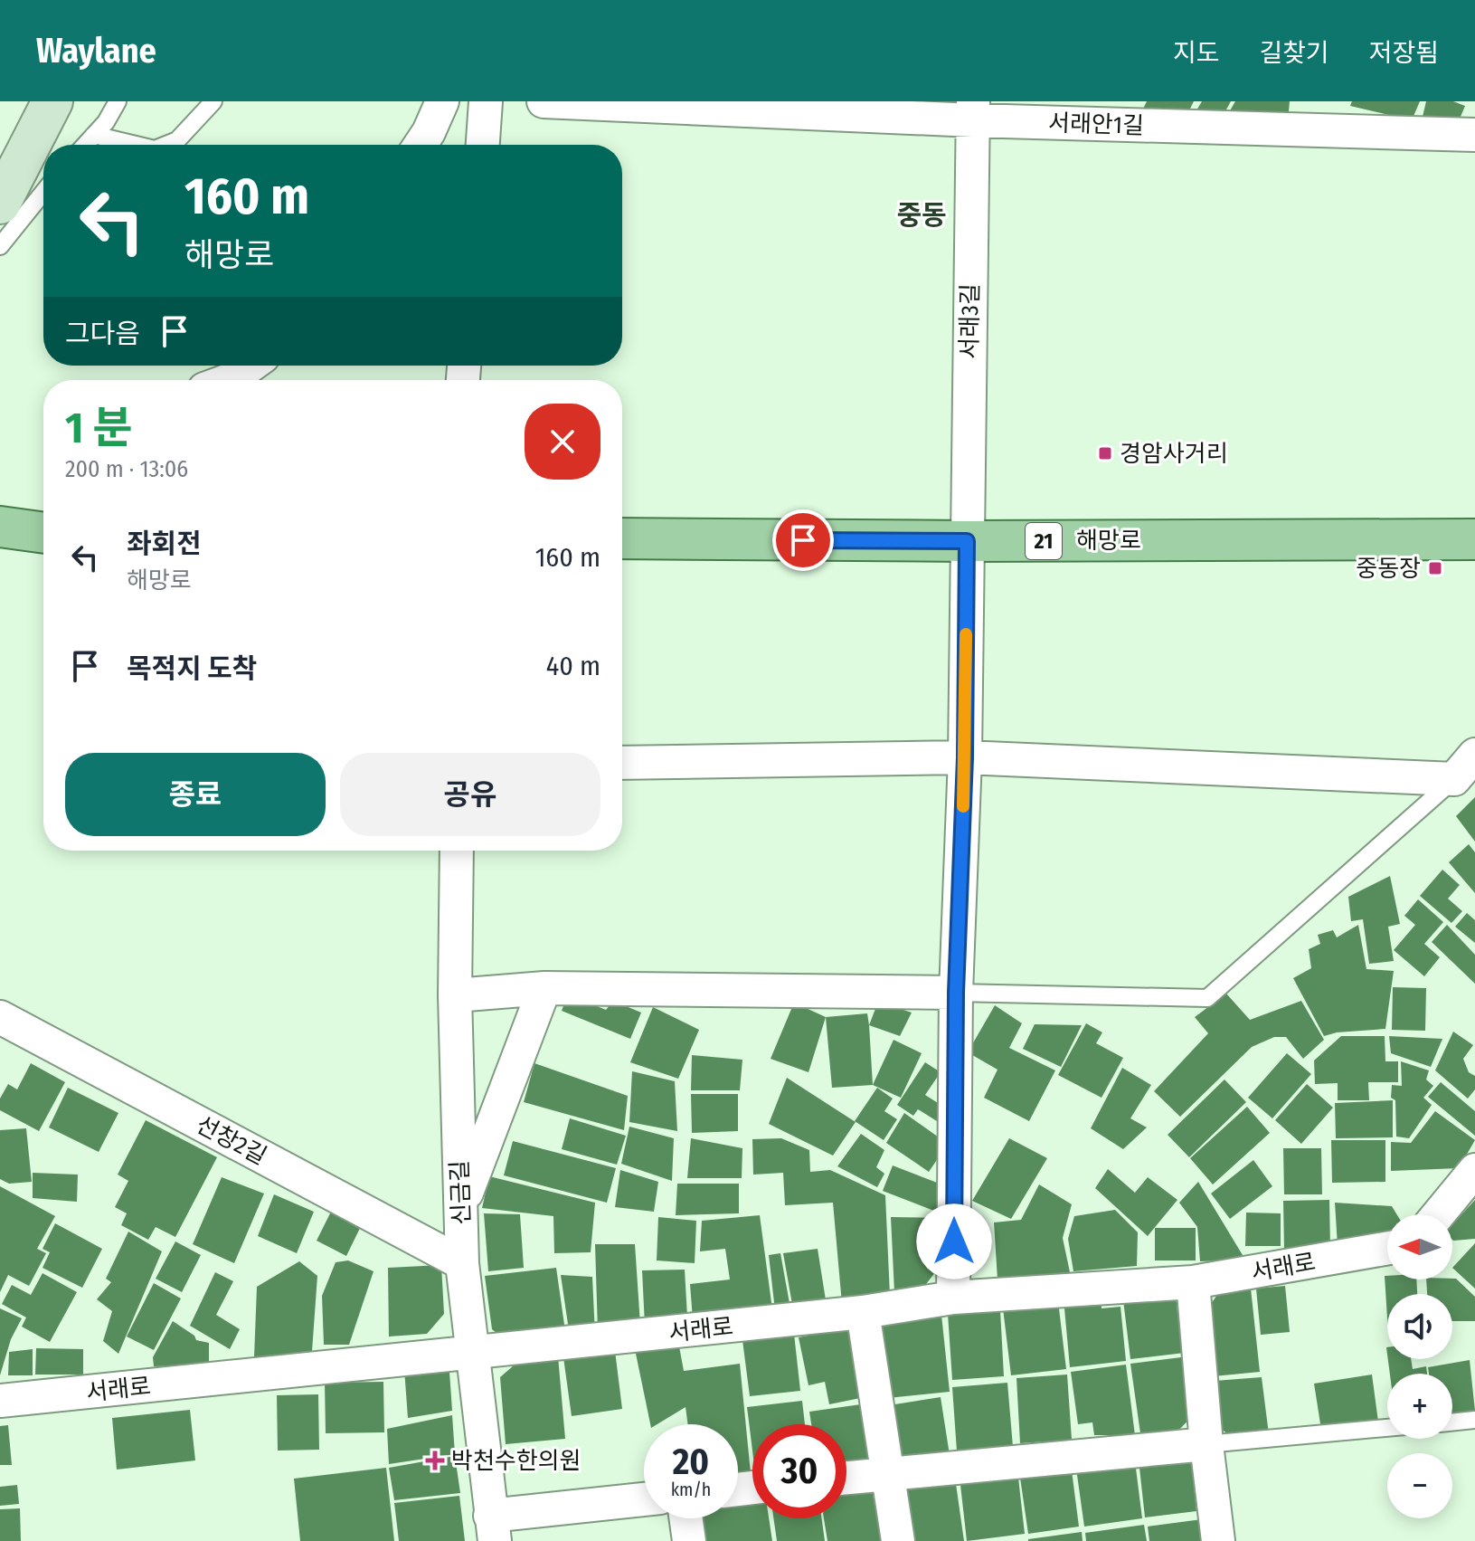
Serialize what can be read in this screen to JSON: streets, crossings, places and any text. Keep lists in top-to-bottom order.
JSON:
{
  "streets": {
    "main road": ["해망로", "21"],
    "street": [
      "서래안1길",
      "서래3길",
      "선창2길",
      "신금길",
      "서래로"
    ]
  },
  "crossings": [
    ["서래안1길", "서래3길"],
    ["서래3길", "해망로"],
    ["서래3길", "서래로"],
    ["선창2길", "신금길"],
    ["신금길", "서래로"]
  ],
  "districts": ["중동"],
  "places": {
    "transit": ["경암사거리", "중동장"],
    "health": ["박천수한의원"]
  },
  "north": "left",
  "page": {
    "header": "Waylane",
    "nav": ["지도", "길찾기", "저장됨"],
    "turn": ["160 m", "해망로"],
    "then": "그다음",
    "heading": ["1 분", "200 m · 13:06"],
    "list": [
      {
        "name": "좌회전",
        "note": "해망로",
        "value": "160 m"
      },
      {
        "name": "목적지 도착",
        "value": "40 m"
      }
    ],
    "buttons": ["종료", "공유"],
    "map_buttons": ["+", "−"],
    "speed": "20 km/h",
    "limit": "30"
  }
}
